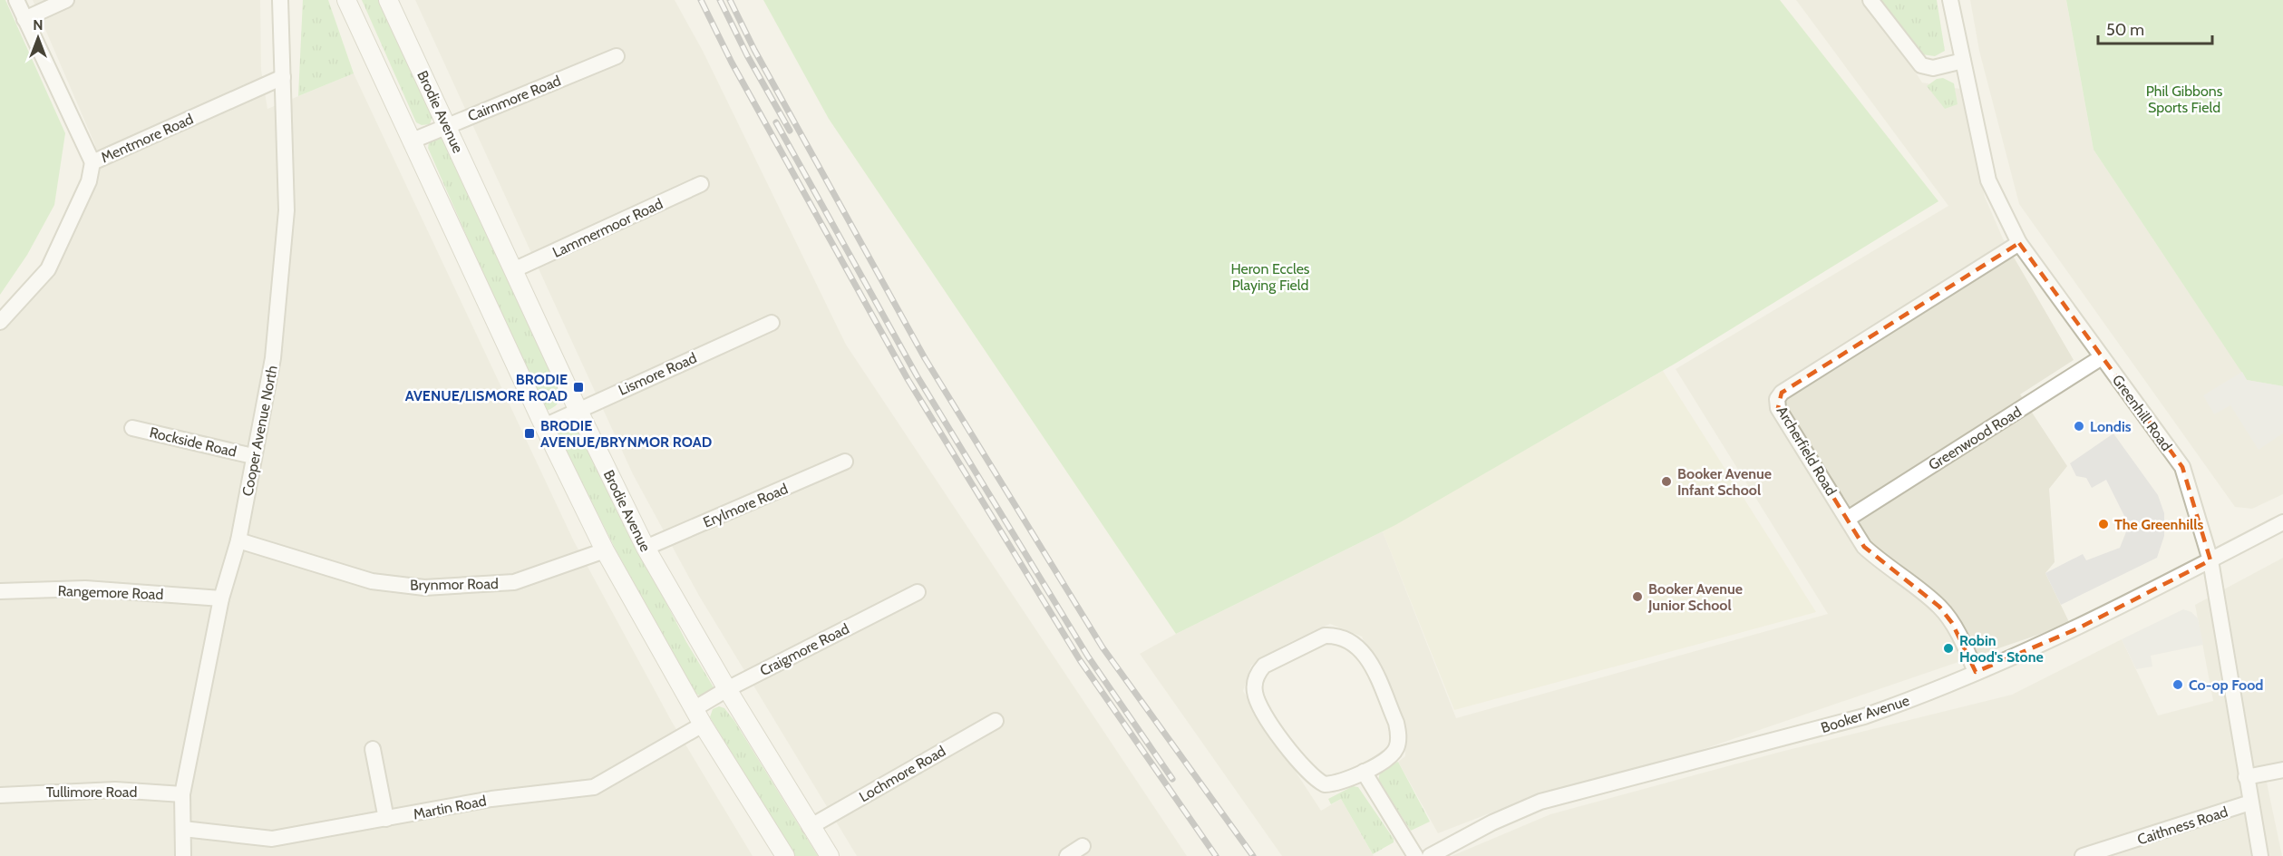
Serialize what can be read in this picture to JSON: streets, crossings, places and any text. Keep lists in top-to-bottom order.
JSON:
{
  "streets": {
    "street": [
      "Cairnmore Road",
      "Brodie Avenue",
      "Mentmore Road",
      "Lammermoor Road",
      "Lismore Road",
      "Greenhill Road",
      "Cooper Avenue North",
      "Greenwood Road",
      "Rockside Road",
      "Archerfield Road",
      "Erylmore Road",
      "Brynmor Road",
      "Rangemore Road",
      "Craigmore Road",
      "Booker Avenue",
      "Lochmore Road",
      "Tullimore Road",
      "Martin Road",
      "Caithness Road"
    ]
  },
  "crossings": [
    ["Cairnmore Road", "Brodie Avenue"],
    ["Brodie Avenue", "Lammermoor Road"],
    ["Brodie Avenue", "Lismore Road"],
    ["Brodie Avenue", "Erylmore Road"],
    ["Brodie Avenue", "Craigmore Road"],
    ["Brodie Avenue", "Lochmore Road"],
    ["Mentmore Road", "Cooper Avenue North"],
    ["Greenhill Road", "Greenwood Road"],
    ["Greenhill Road", "Archerfield Road"],
    ["Greenhill Road", "Booker Avenue"],
    ["Greenhill Road", "Caithness Road"],
    ["Cooper Avenue North", "Rockside Road"],
    ["Cooper Avenue North", "Brynmor Road"],
    ["Cooper Avenue North", "Rangemore Road"],
    ["Cooper Avenue North", "Tullimore Road"],
    ["Cooper Avenue North", "Martin Road"],
    ["Greenwood Road", "Archerfield Road"],
    ["Archerfield Road", "Booker Avenue"],
    ["Craigmore Road", "Martin Road"]
  ],
  "parks": ["Phil Gibbons Sports Field", "Heron Eccles Playing Field"],
  "places": {
    "transit": ["BRODIE AVENUE/LISMORE ROAD", "BRODIE AVENUE/BRYNMOR ROAD"],
    "other": [
      "Londis",
      "Booker Avenue Infant School",
      "The Greenhills",
      "Booker Avenue Junior School",
      "Robin Hood's Stone",
      "Co-op Food"
    ]
  },
  "scale_bar": "50 m",
  "north": "top"
}
